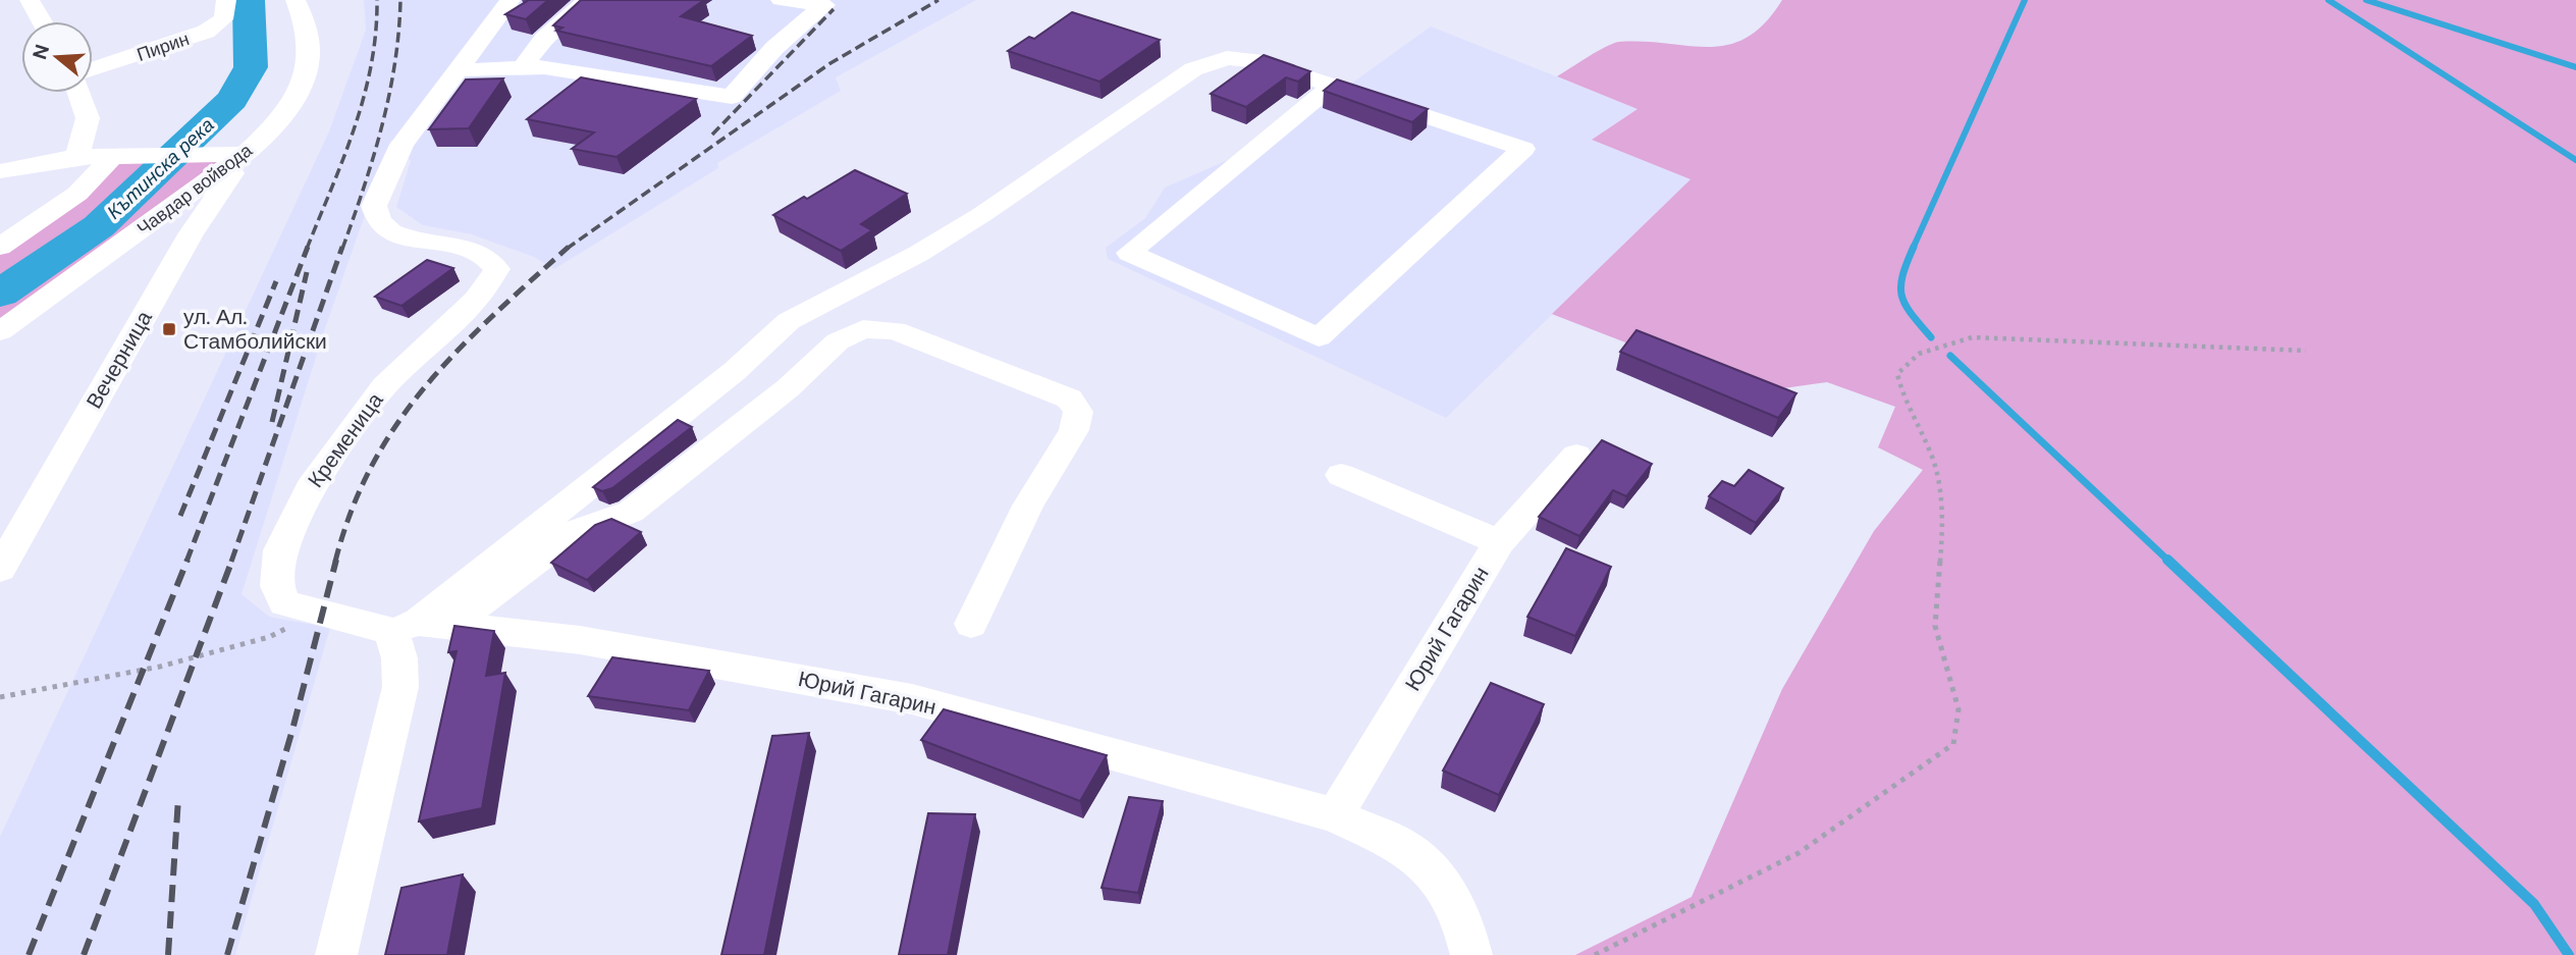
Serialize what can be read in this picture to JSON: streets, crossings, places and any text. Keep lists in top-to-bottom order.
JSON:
{
  "streets": {
    "street": [
      "Пирин",
      "Чавдар войвода",
      "Вечерница",
      "Кременица",
      "Юрий Гагарин"
    ]
  },
  "crossings": [
    ["Чавдар войвода", "Вечерница"],
    ["Кременица", "Юрий Гагарин"]
  ],
  "water": ["Кътинска река"],
  "places": {
    "transit": ["ул. Ал. Стамболийски"]
  },
  "north": "left"
}
